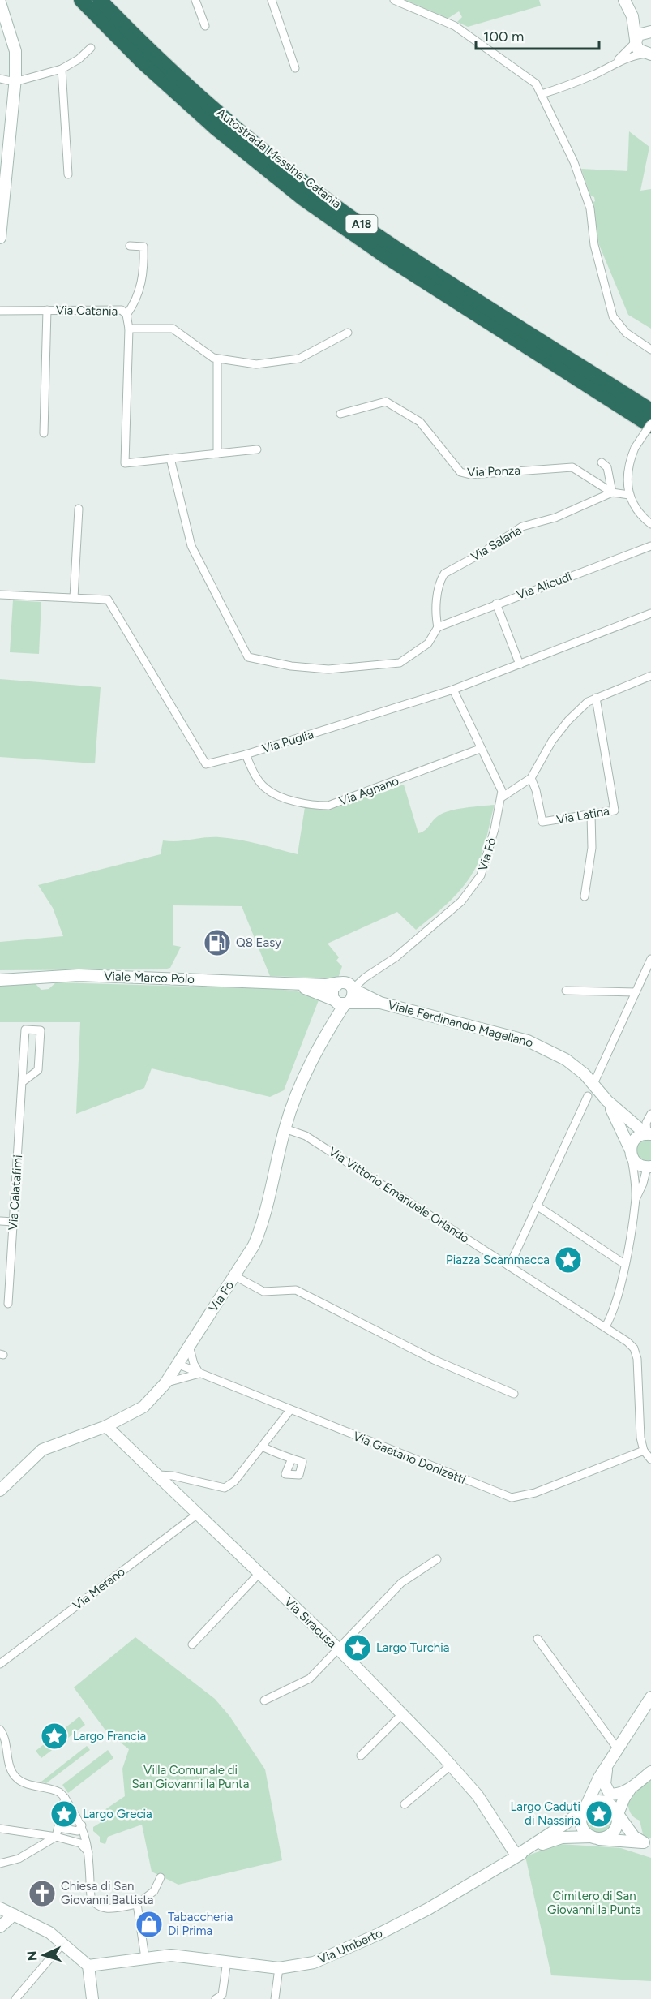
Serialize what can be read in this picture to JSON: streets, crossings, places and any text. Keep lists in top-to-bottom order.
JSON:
{
  "streets": {
    "highway": ["Autostrada Messina-Catania", "A18"],
    "street": [
      "Via Catania",
      "Via Ponza",
      "Via Salaria",
      "Via Alicudi",
      "Via Puglia",
      "Via Agnano",
      "Via Latina",
      "Via Fò",
      "Viale Marco Polo",
      "Viale Ferdinando Magellano",
      "Via Calatafimi",
      "Via Vittorio Emanuele Orlando",
      "Via Gaetano Donizetti",
      "Via Merano",
      "Via Siracusa",
      "Via Umberto"
    ]
  },
  "crossings": [
    ["Via Ponza", "Via Salaria"],
    ["Via Salaria", "Via Alicudi"],
    ["Via Puglia", "Via Agnano"],
    ["Via Fò", "Viale Marco Polo"],
    ["Via Fò", "Via Vittorio Emanuele Orlando"],
    ["Via Fò", "Via Gaetano Donizetti"],
    ["Via Fò", "Via Siracusa"],
    ["Via Vittorio Emanuele Orlando", "Via Gaetano Donizetti"],
    ["Via Merano", "Via Siracusa"],
    ["Via Siracusa", "Via Umberto"]
  ],
  "parks": ["Villa Comunale di San Giovanni la Punta", "Cimitero di San Giovanni la Punta"],
  "places": {
    "fuel station": ["Q8 Easy"],
    "place": [
      "Piazza Scammacca",
      "Largo Turchia",
      "Largo Francia",
      "Largo Grecia",
      "Largo Caduti di Nassiria"
    ],
    "church": ["Chiesa di San Giovanni Battista"],
    "shop": ["Tabaccheria Di Prima"]
  },
  "scale_bar": "100 m",
  "north": "left"
}
